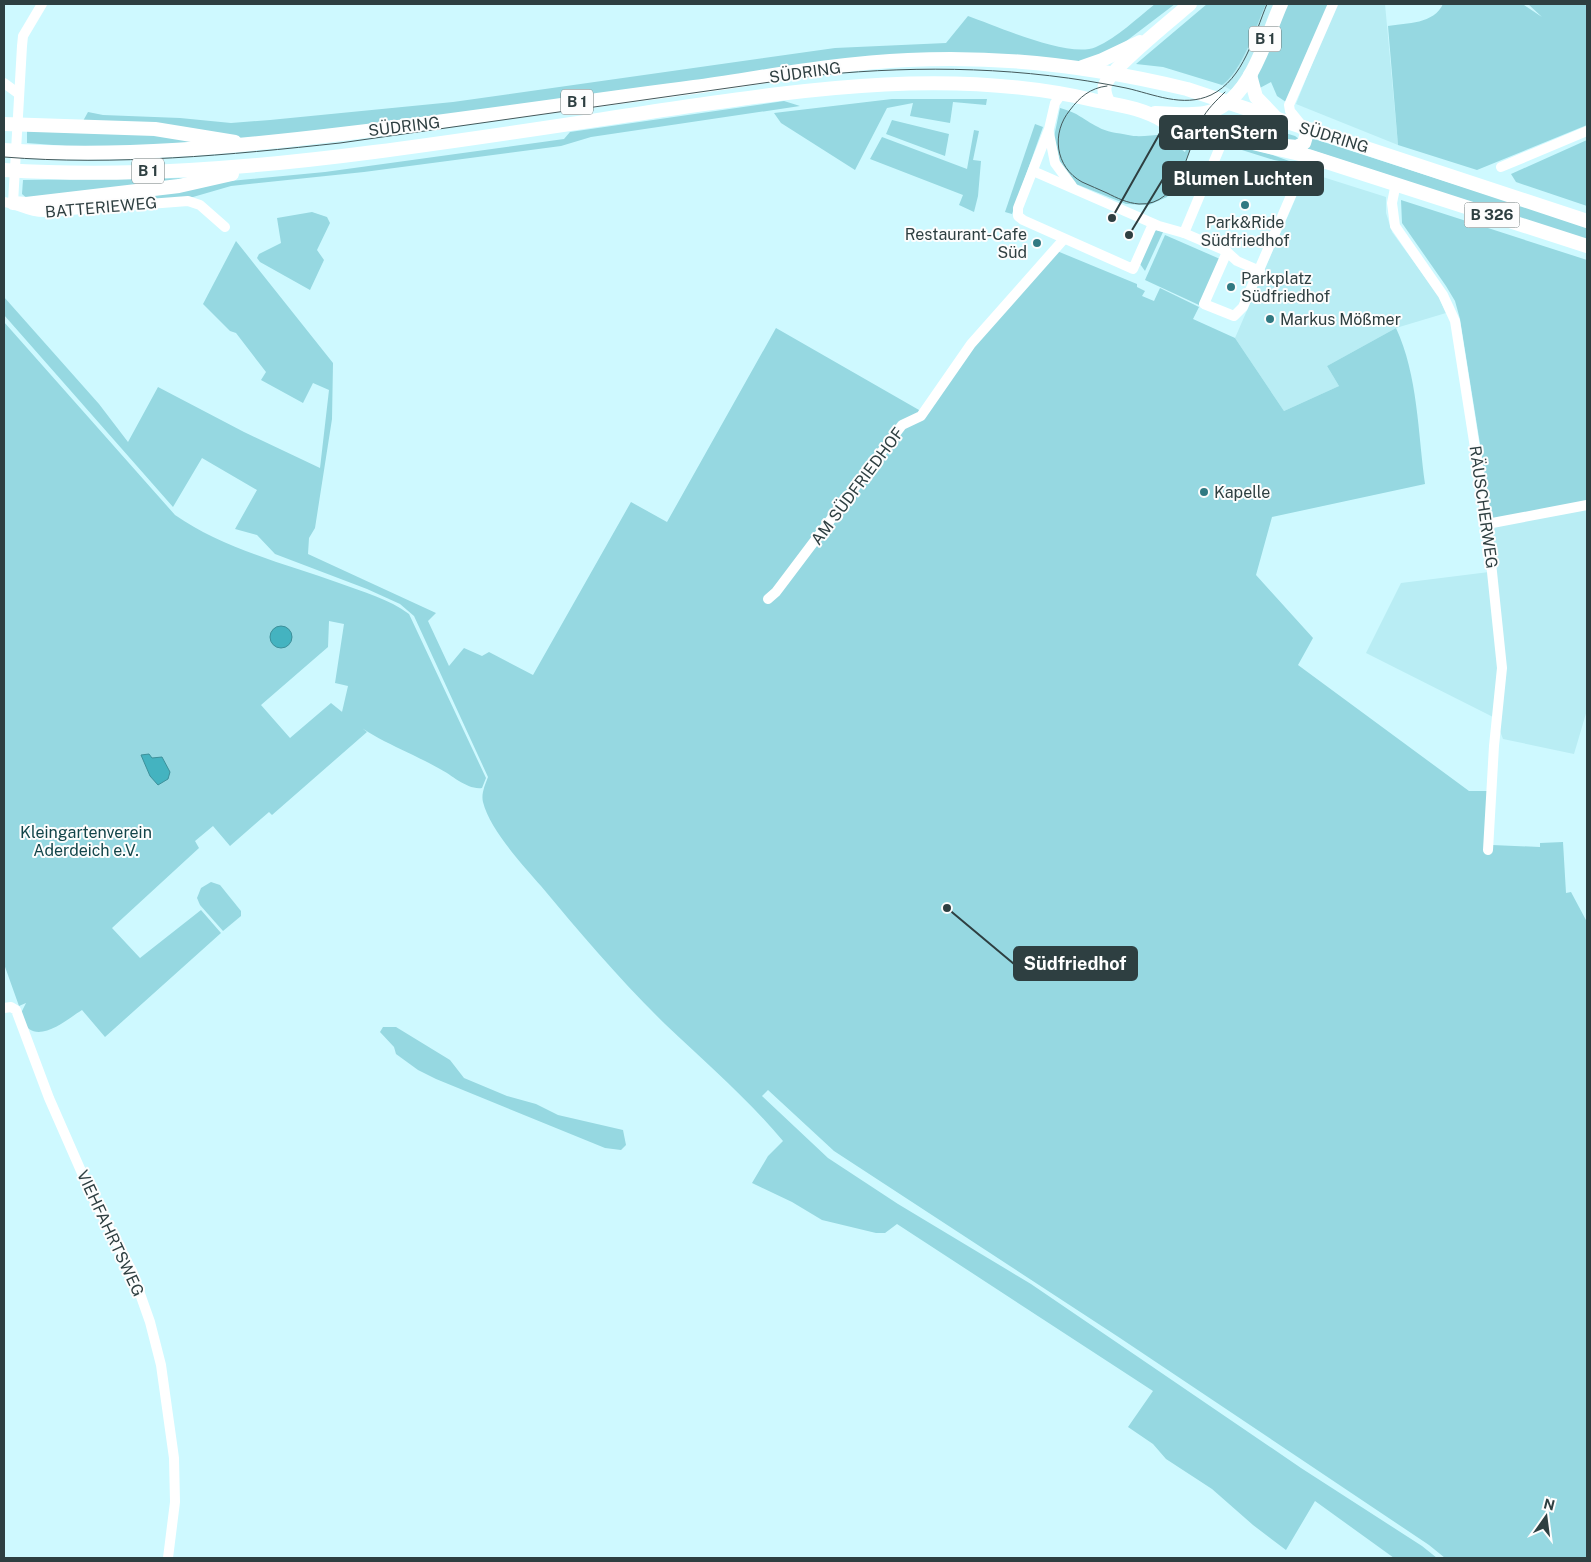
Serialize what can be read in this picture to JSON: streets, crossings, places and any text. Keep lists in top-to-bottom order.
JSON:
{
  "streets": {
    "main road": ["B 1", "SÜDRING", "B 326"],
    "street": [
      "BATTERIEWEG",
      "AM SÜDFRIEDHOF",
      "RÄUSCHERWEG",
      "VIEHFAHRTSWEG"
    ]
  },
  "crossings": [
    ["B 1", "SÜDRING"],
    ["SÜDRING", "RÄUSCHERWEG"]
  ],
  "parks": ["Kleingartenverein Aderdeich e.V."],
  "places": [
    "Park&Ride Südfriedhof",
    "GartenStern",
    "Blumen Luchten",
    "Restaurant-Cafe Süd",
    "Parkplatz Südfriedhof",
    "Markus Mößmer",
    "Kapelle",
    "Südfriedhof"
  ],
  "north": "top"
}
